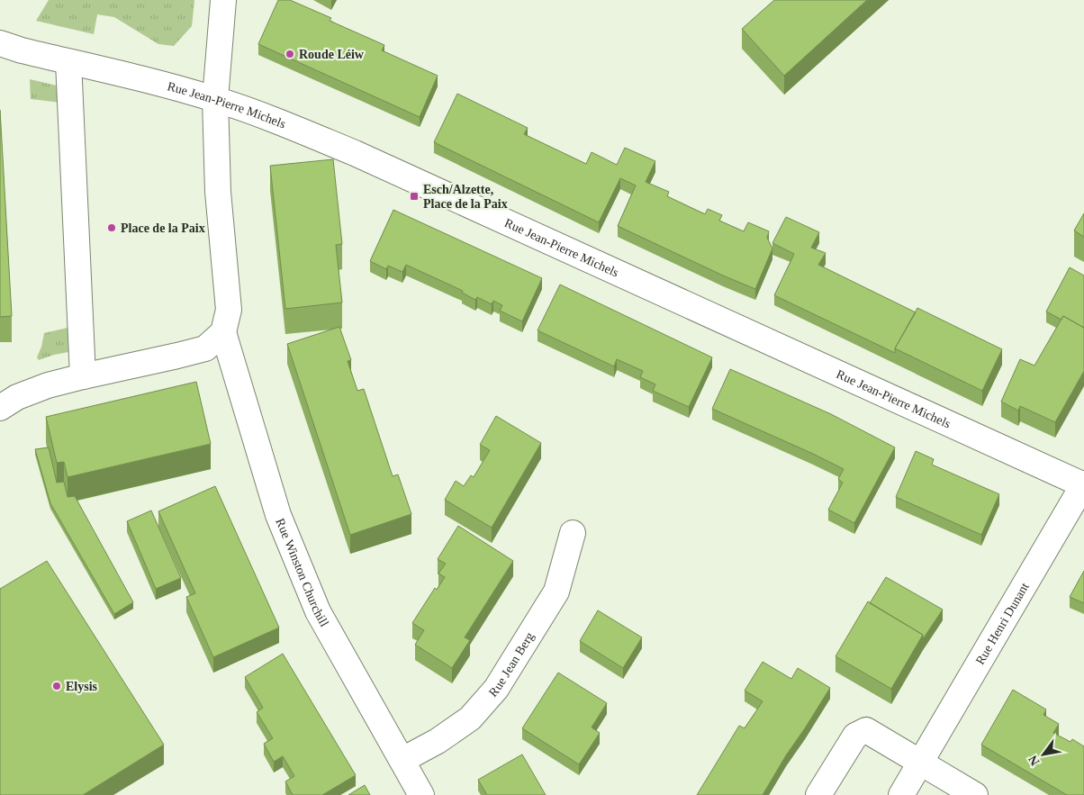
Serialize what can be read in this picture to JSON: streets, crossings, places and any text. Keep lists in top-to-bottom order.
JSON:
{
  "streets": {
    "street": [
      "Rue Jean-Pierre Michels",
      "Rue Winston Churchill",
      "Rue Henri Dunant",
      "Rue Jean Berg"
    ]
  },
  "crossings": [
    ["Rue Jean-Pierre Michels", "Rue Henri Dunant"],
    ["Rue Winston Churchill", "Rue Jean Berg"]
  ],
  "places": {
    "other": ["Roude Léiw", "Place de la Paix", "Elysis"],
    "transit": ["Esch/Alzette, Place de la Paix"]
  },
  "north": "bottom left"
}
